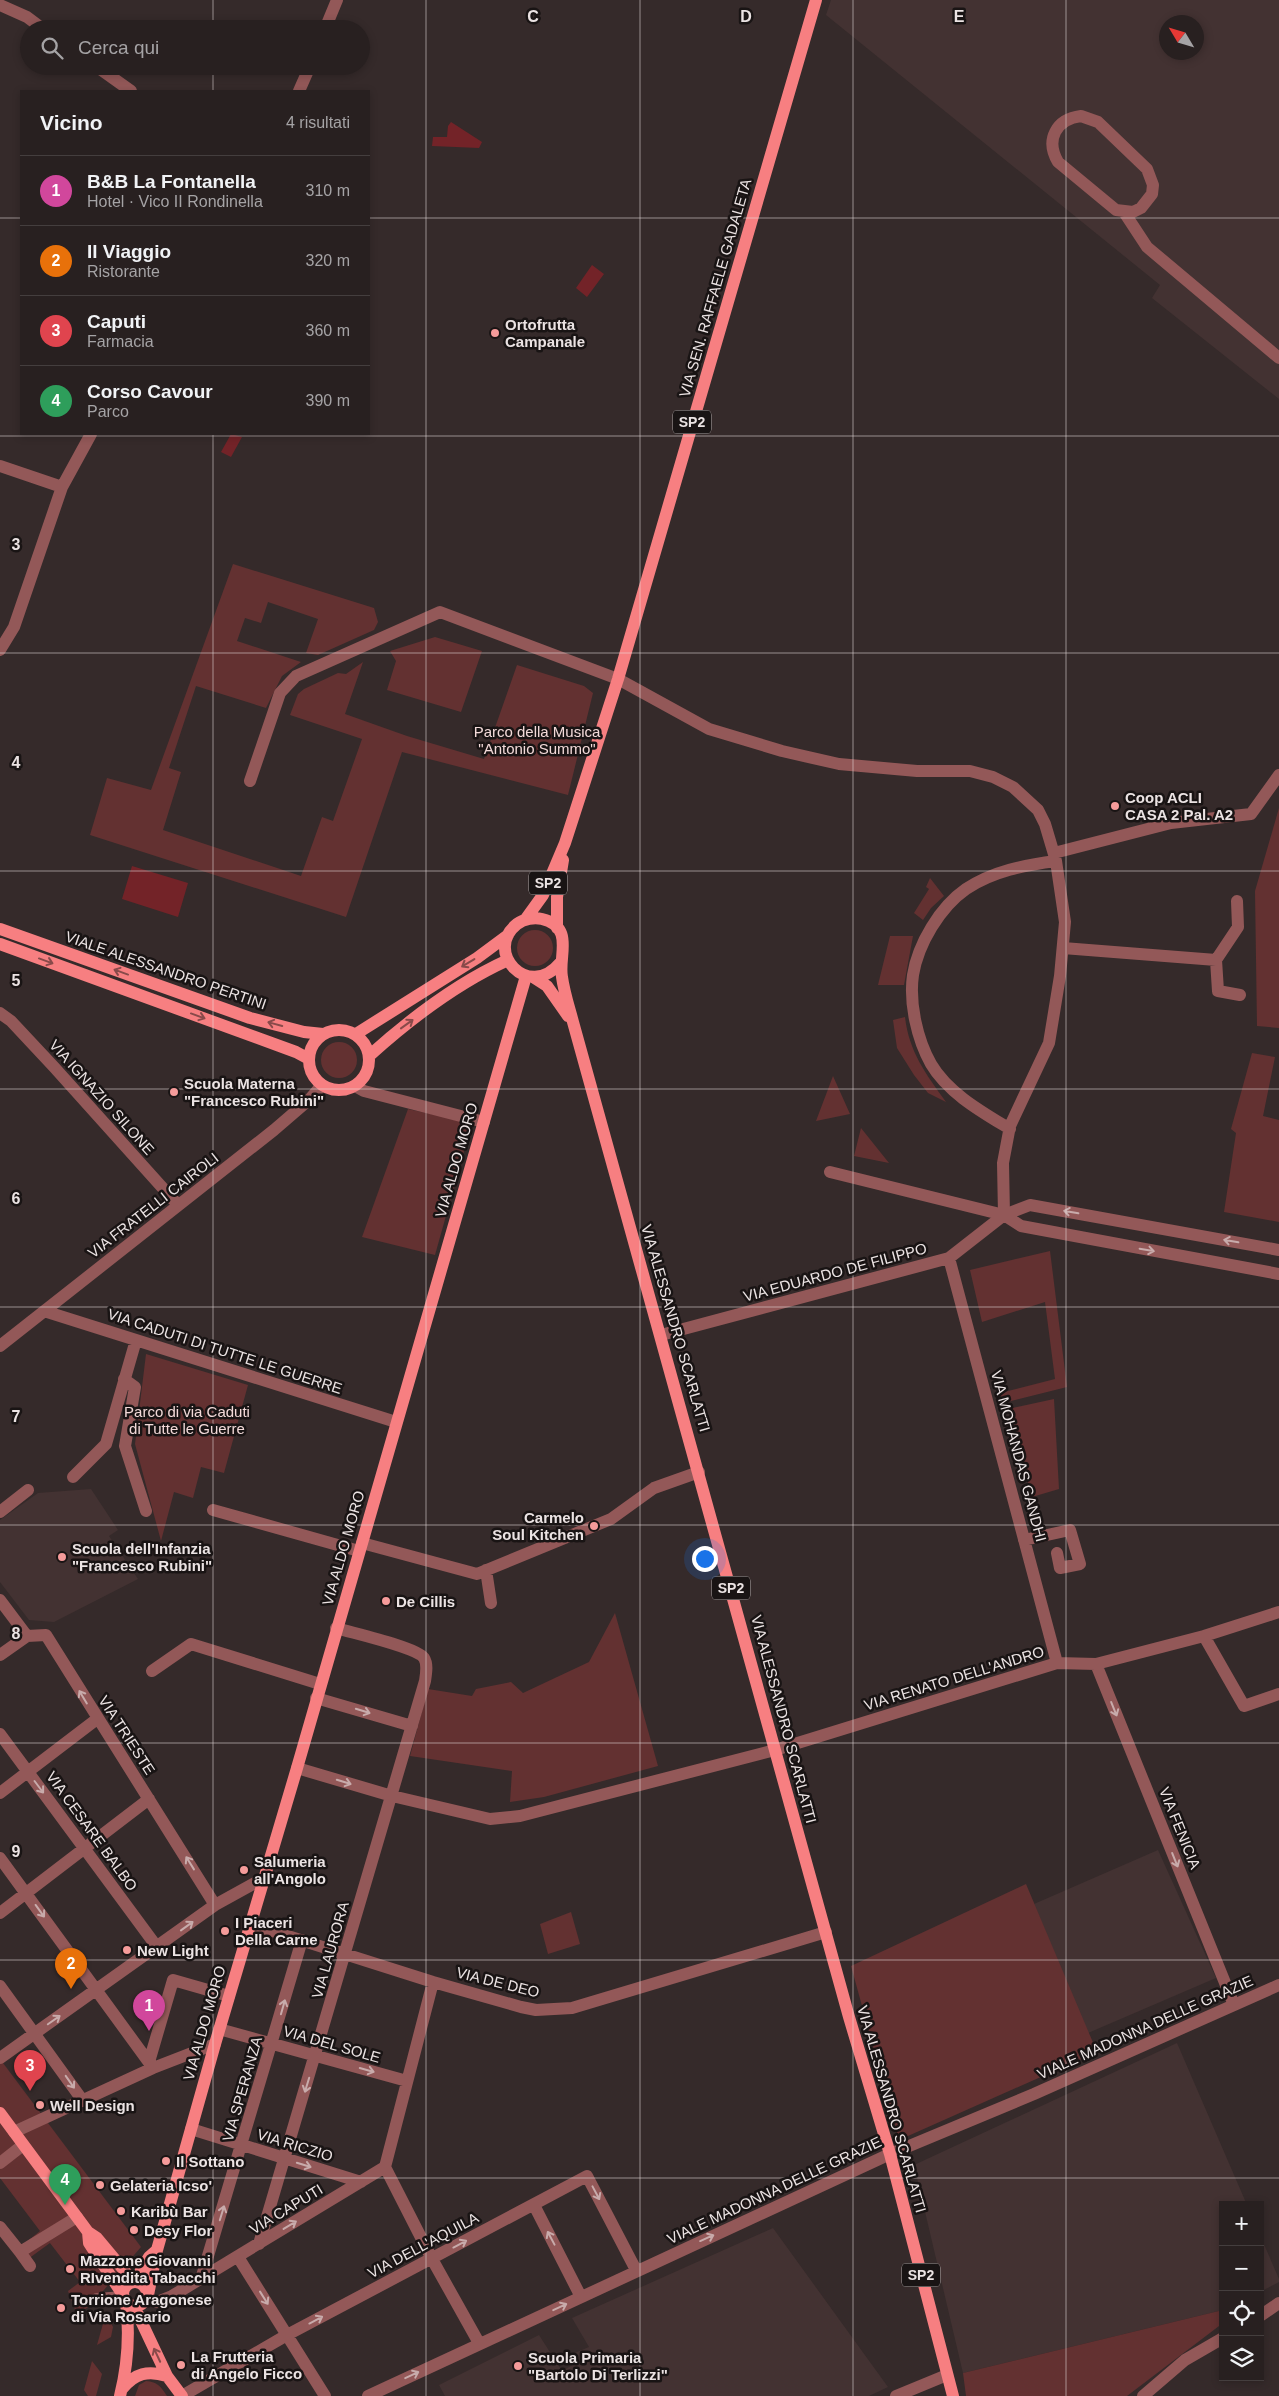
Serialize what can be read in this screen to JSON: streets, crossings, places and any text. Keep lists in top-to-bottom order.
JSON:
{
  "streets": {
    "main road": [
      "VIA SEN. RAFFAELE GADALETA",
      "SP2",
      "VIALE ALESSANDRO PERTINI",
      "VIA ALDO MORO",
      "VIA ALESSANDRO SCARLATTI"
    ],
    "street": [
      "VIA IGNAZIO SILONE",
      "VIA FRATELLI CAIROLI",
      "VIA EDUARDO DE FILIPPO",
      "VIA CADUTI DI TUTTE LE GUERRE",
      "VIA MOHANDAS GANDHI",
      "VIA RENATO DELL'ANDRO",
      "VIA TRIESTE",
      "VIA FENICIA",
      "VIA CESARE BALBO",
      "VIA LAURORA",
      "VIA DE DEO",
      "VIALE MADONNA DELLE GRAZIE",
      "VIA DEL SOLE",
      "VIA SPERANZA",
      "VIA RICZIO",
      "VIA CAPUTI",
      "VIA DELL'AQUILA"
    ]
  },
  "crossings": [
    ["VIA SEN. RAFFAELE GADALETA", "VIA ALDO MORO"],
    ["VIA SEN. RAFFAELE GADALETA", "VIA ALESSANDRO SCARLATTI"],
    ["VIALE ALESSANDRO PERTINI", "VIA FRATELLI CAIROLI"],
    ["VIA IGNAZIO SILONE", "VIA FRATELLI CAIROLI"],
    ["VIA ALDO MORO", "VIA ALESSANDRO SCARLATTI"],
    ["VIA ALDO MORO", "VIA CADUTI DI TUTTE LE GUERRE"],
    ["VIA ALDO MORO", "VIA RENATO DELL'ANDRO"],
    ["VIA ALDO MORO", "VIA LAURORA"],
    ["VIA ALDO MORO", "VIA DE DEO"],
    ["VIA ALDO MORO", "VIA DEL SOLE"],
    ["VIA ALDO MORO", "VIA RICZIO"],
    ["VIA ALDO MORO", "VIA CAPUTI"],
    ["VIA FRATELLI CAIROLI", "VIA CADUTI DI TUTTE LE GUERRE"],
    ["VIA EDUARDO DE FILIPPO", "VIA ALESSANDRO SCARLATTI"],
    ["VIA EDUARDO DE FILIPPO", "VIA MOHANDAS GANDHI"],
    ["VIA ALESSANDRO SCARLATTI", "VIA RENATO DELL'ANDRO"],
    ["VIA ALESSANDRO SCARLATTI", "VIA DE DEO"],
    ["VIA ALESSANDRO SCARLATTI", "VIALE MADONNA DELLE GRAZIE"],
    ["VIA MOHANDAS GANDHI", "VIA RENATO DELL'ANDRO"],
    ["VIA RENATO DELL'ANDRO", "VIA FENICIA"],
    ["VIA RENATO DELL'ANDRO", "VIA LAURORA"],
    ["VIA FENICIA", "VIALE MADONNA DELLE GRAZIE"],
    ["VIA LAURORA", "VIA DE DEO"],
    ["VIA LAURORA", "VIA DEL SOLE"],
    ["VIA LAURORA", "VIA RICZIO"],
    ["VIA LAURORA", "VIA CAPUTI"],
    ["VIA DE DEO", "VIA SPERANZA"],
    ["VIALE MADONNA DELLE GRAZIE", "VIA DELL'AQUILA"],
    ["VIA DEL SOLE", "VIA SPERANZA"],
    ["VIA SPERANZA", "VIA RICZIO"],
    ["VIA SPERANZA", "VIA CAPUTI"],
    ["VIA RICZIO", "VIA CAPUTI"]
  ],
  "one_way": [
    "VIA TRIESTE",
    "VIA FENICIA",
    "VIALE MADONNA DELLE GRAZIE",
    "VIA DEL SOLE",
    "VIA SPERANZA",
    "VIA RICZIO",
    "VIA CAPUTI"
  ],
  "parks": ["Parco della Musica \"Antonio Summo\"", "Parco di via Caduti di Tutte le Guerre"],
  "places": [
    "Ortofrutta Campanale",
    "Coop ACLI CASA 2 Pal. A2",
    "Scuola Materna \"Francesco Rubini\"",
    "Carmelo Soul Kitchen",
    "Scuola dell'Infanzia \"Francesco Rubini\"",
    "De Cillis",
    "Salumeria all'Angolo",
    "I Piaceri Della Carne",
    "New Light",
    "Well Design",
    "Il Sottano",
    "Gelateria Icso'",
    "Karibù Bar",
    "Desy Flor",
    "Mazzone Giovanni RIvendita Tabacchi",
    "Torrione Aragonese di Via Rosario",
    "La Frutteria di Angelo Ficco",
    "Scuola Primaria \"Bartolo Di Terlizzi\""
  ],
  "north": "top left",
  "page": {
    "search": "Cerca qui",
    "heading": ["Vicino", "4 risultati"],
    "list": [
      {
        "mark": "1",
        "name": "B&B La Fontanella",
        "note": "Hotel · Vico II Rondinella",
        "value": "310 m"
      },
      {
        "mark": "2",
        "name": "Il Viaggio",
        "note": "Ristorante",
        "value": "320 m"
      },
      {
        "mark": "3",
        "name": "Caputi",
        "note": "Farmacia",
        "value": "360 m"
      },
      {
        "mark": "4",
        "name": "Corso Cavour",
        "note": "Parco",
        "value": "390 m"
      }
    ],
    "pins": [
      "2",
      "1",
      "3",
      "4"
    ],
    "map_buttons": ["+", "−"]
  },
  "grid": {
    "columns": ["C", "D", "E"],
    "rows": [
      "3",
      "4",
      "5",
      "6",
      "7",
      "8",
      "9"
    ]
  }
}
